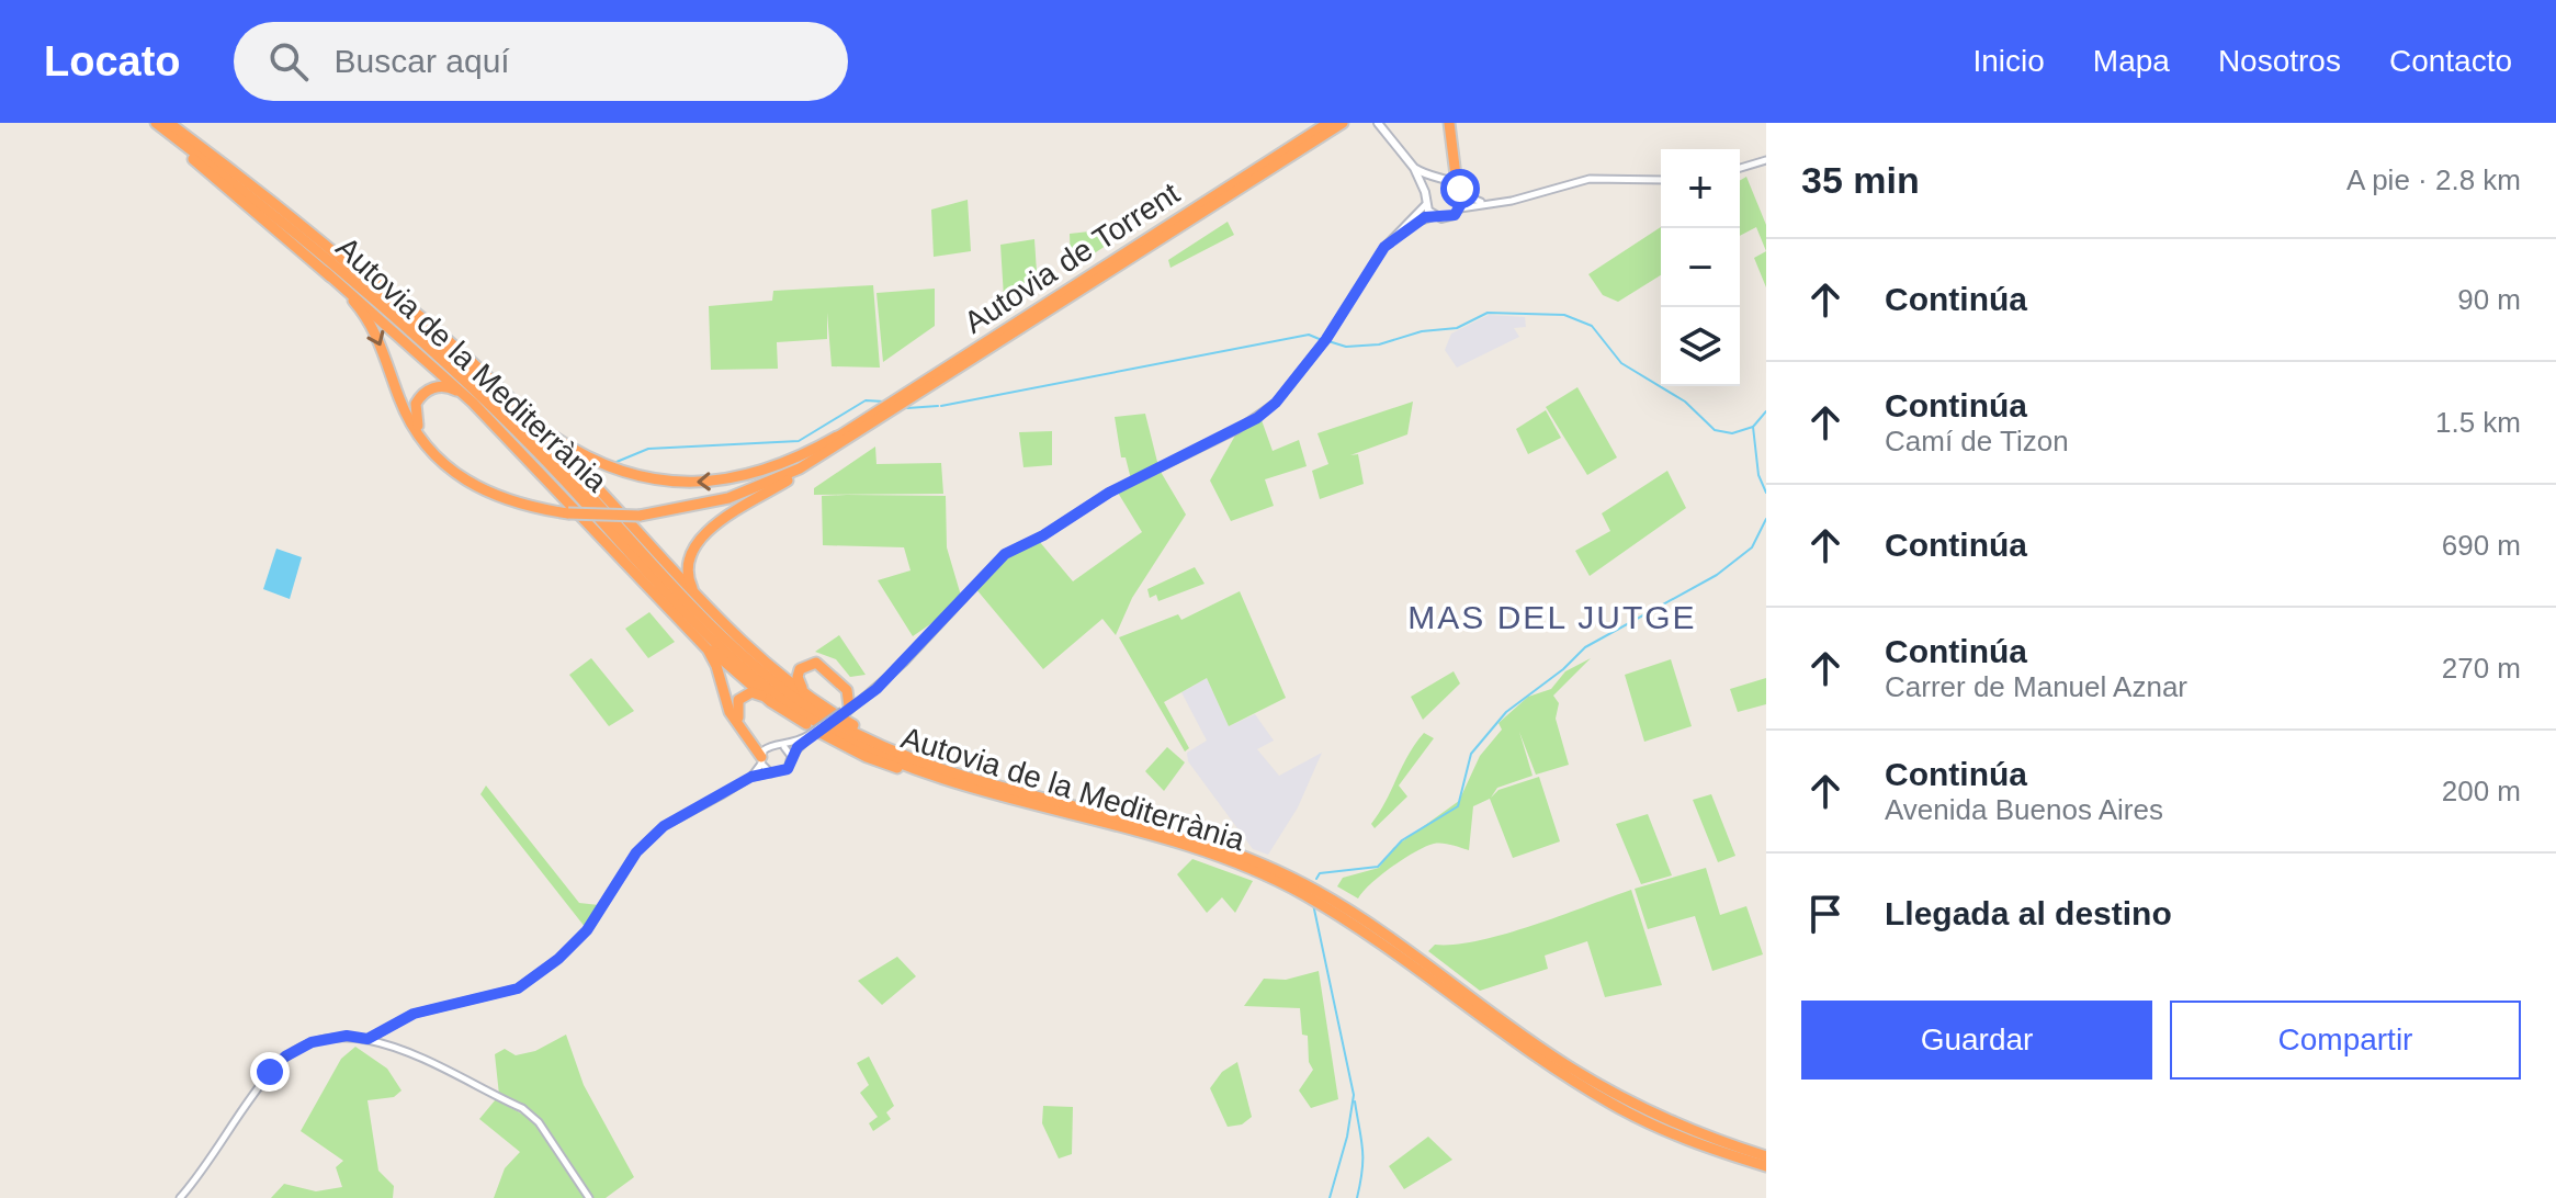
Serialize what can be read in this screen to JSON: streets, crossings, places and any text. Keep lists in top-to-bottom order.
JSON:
{
  "streets": {
    "highway": ["Autovia de Torrent", "Autovia de la Mediterrània"]
  },
  "districts": ["MAS DEL JUTGE"],
  "page": {
    "header": "Locato",
    "search": "Buscar aquí",
    "nav": [
      "Inicio",
      "Mapa",
      "Nosotros",
      "Contacto"
    ],
    "heading": ["35 min", "A pie · 2.8 km"],
    "map_buttons": ["+", "−"],
    "list": [
      ["Continúa", "90 m"],
      ["Continúa", "Camí de Tizon", "1.5 km"],
      ["Continúa", "690 m"],
      ["Continúa", "Carrer de Manuel Aznar", "270 m"],
      ["Continúa", "Avenida Buenos Aires", "200 m"],
      "Llegada al destino"
    ],
    "buttons": ["Guardar", "Compartir"]
  }
}
